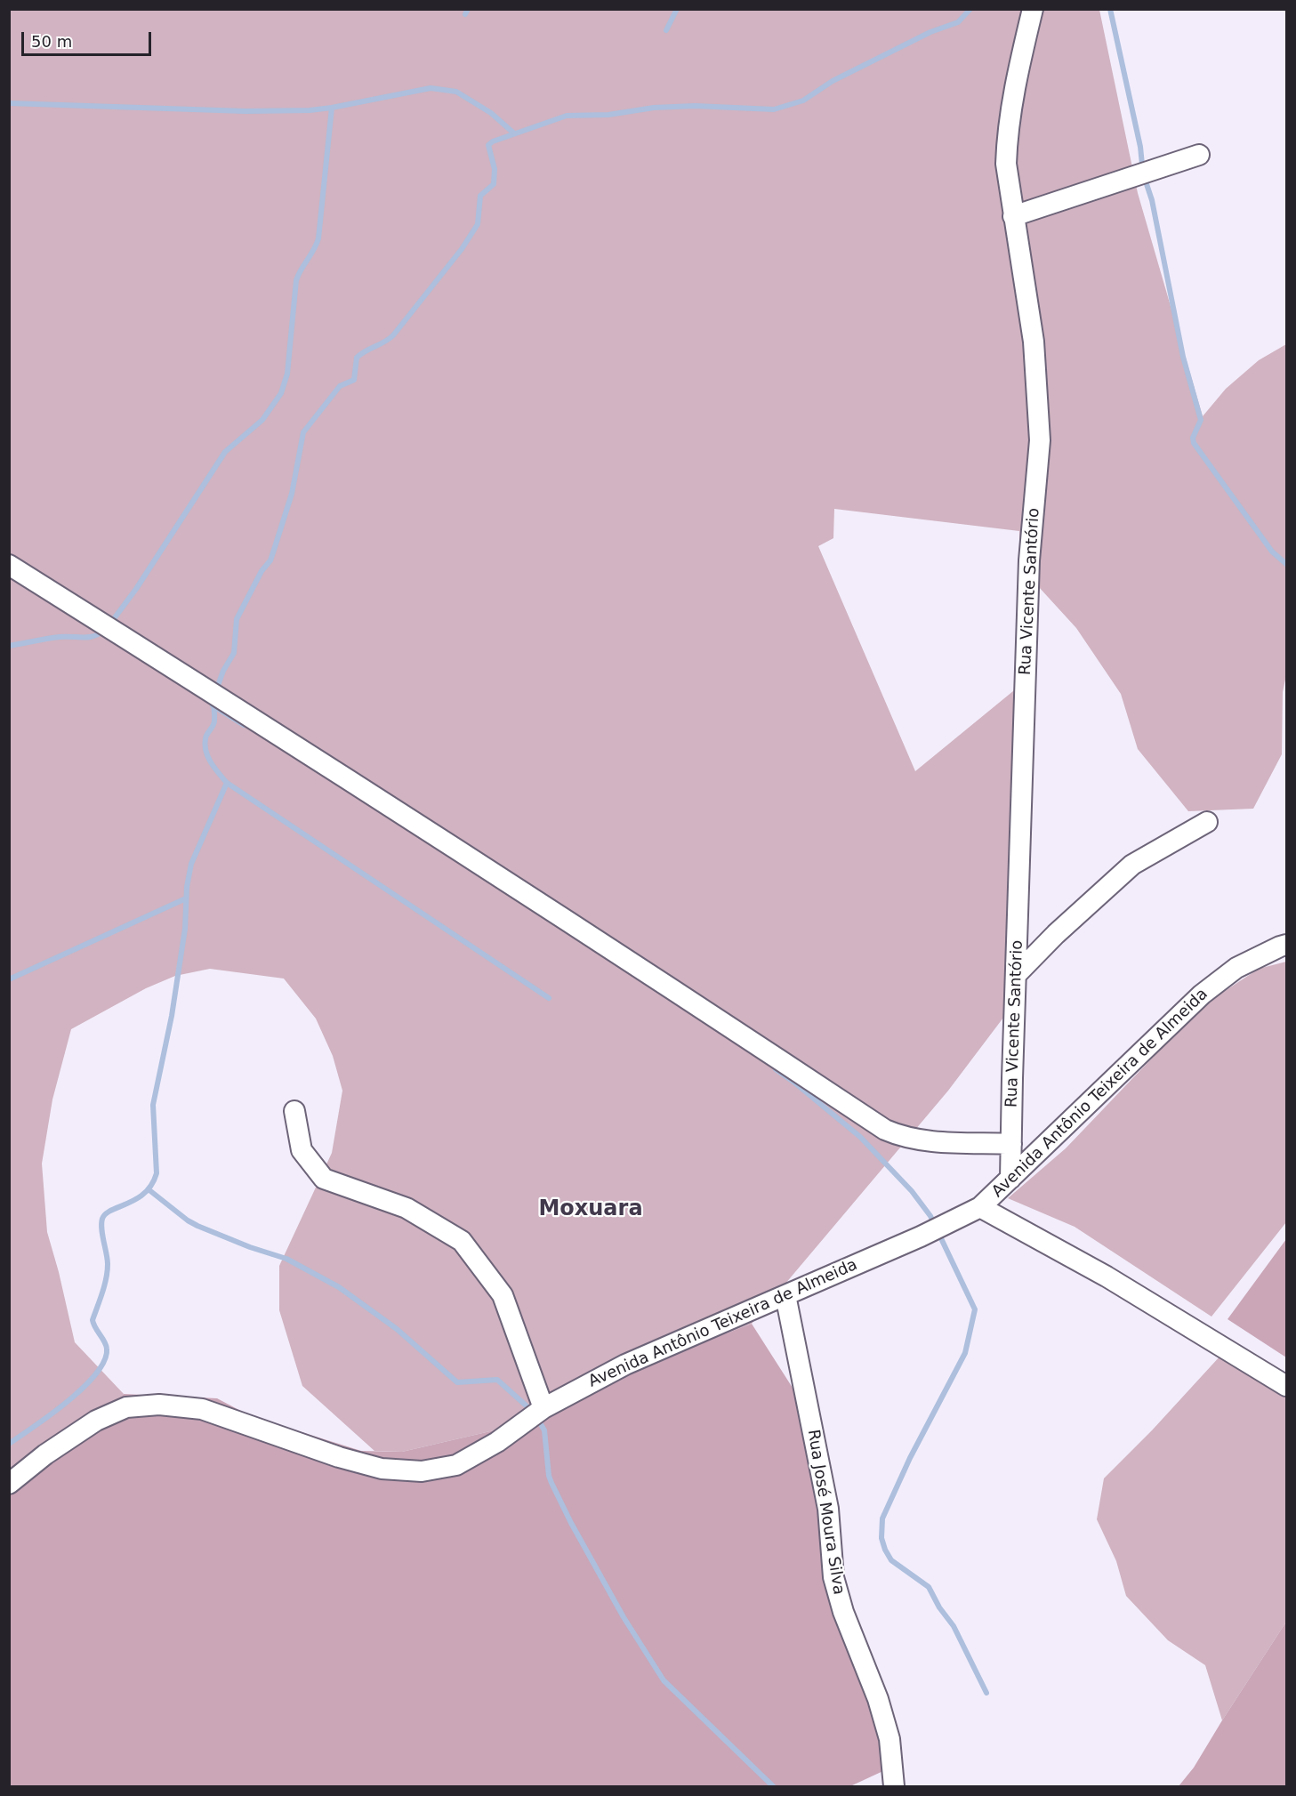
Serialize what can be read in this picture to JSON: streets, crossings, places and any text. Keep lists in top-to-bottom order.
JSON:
{
  "streets": {
    "street": ["Rua Vicente Santório", "Avenida Antônio Teixeira de Almeida", "Rua José Moura Silva"]
  },
  "crossings": [
    ["Rua Vicente Santório", "Avenida Antônio Teixeira de Almeida"],
    ["Avenida Antônio Teixeira de Almeida", "Rua José Moura Silva"]
  ],
  "districts": ["Moxuara"],
  "scale_bar": "50 m"
}
